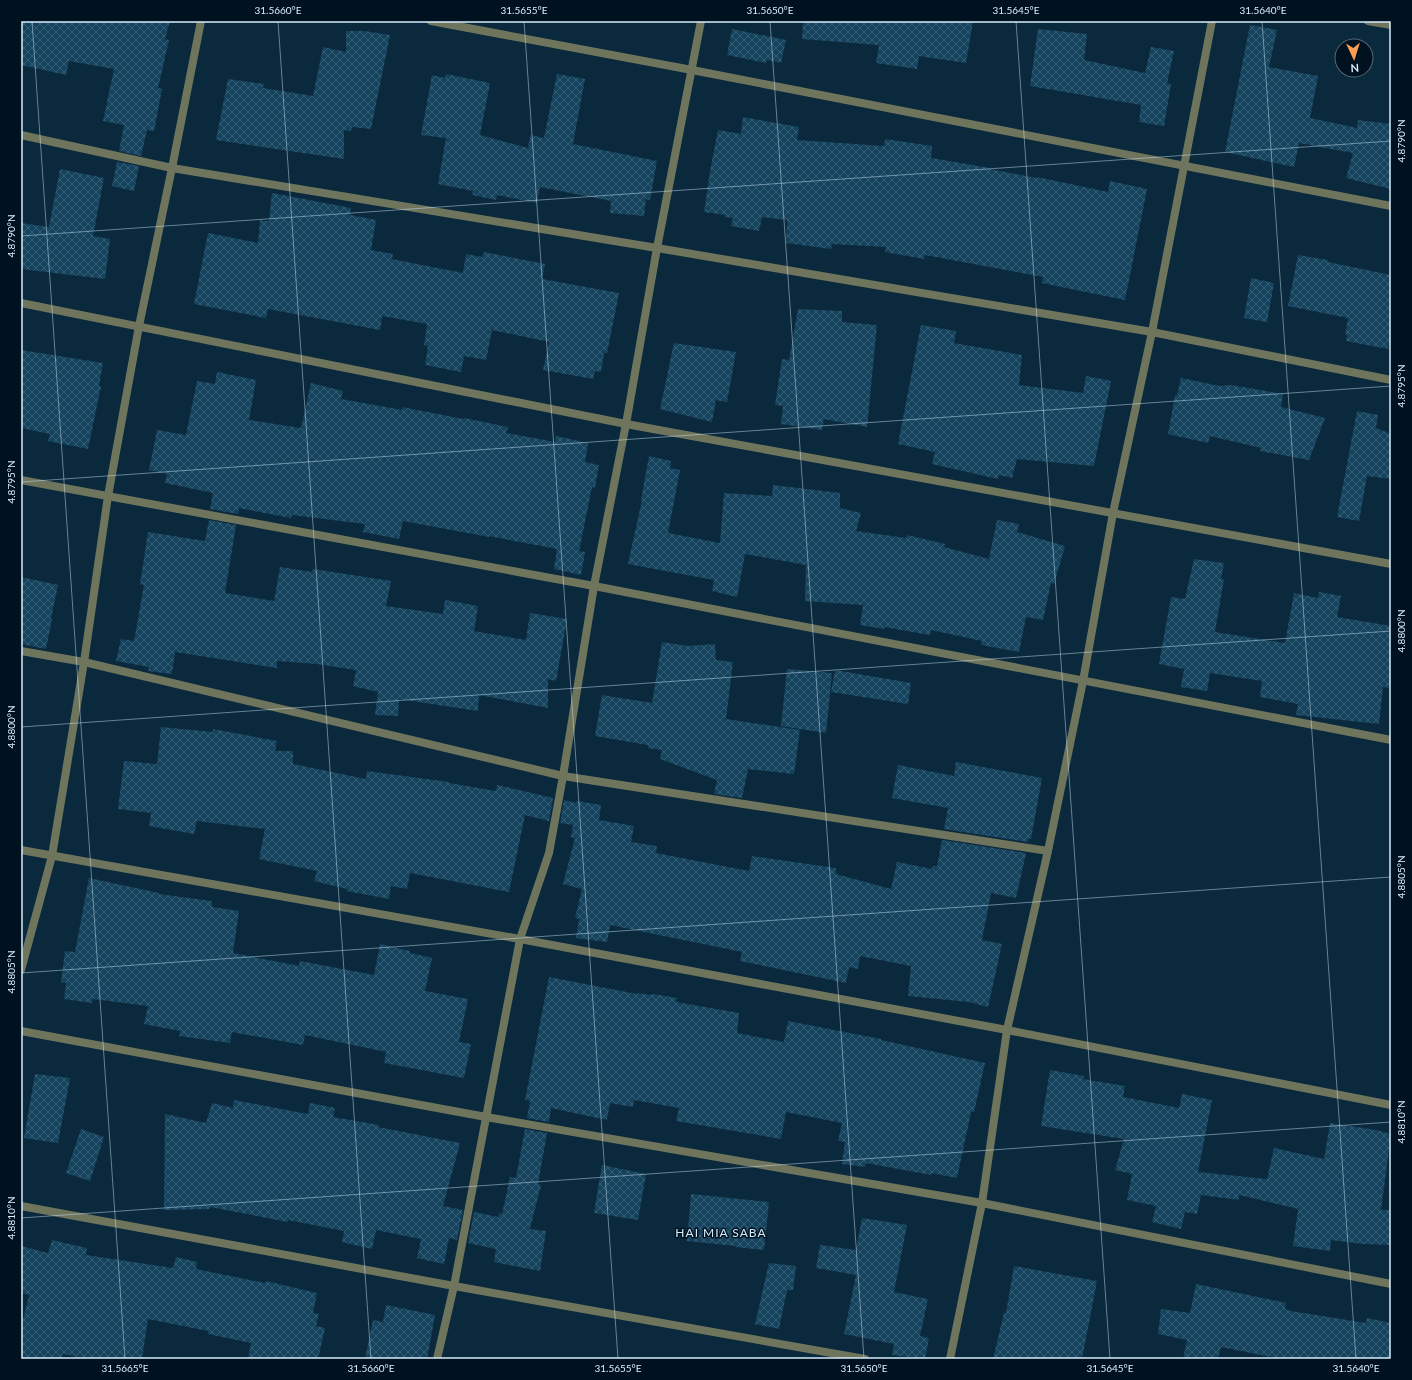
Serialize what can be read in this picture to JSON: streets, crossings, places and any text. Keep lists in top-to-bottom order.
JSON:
{
  "districts": ["HAI MIA SABA"],
  "north": "bottom",
  "coordinates": [
    "31.5660°E",
    "31.5655°E",
    "31.5650°E",
    "31.5645°E",
    "31.5640°E",
    "4.8790°N",
    "4.8795°N",
    "4.8800°N",
    "4.8805°N",
    "4.8810°N",
    "31.5665°E"
  ]
}
